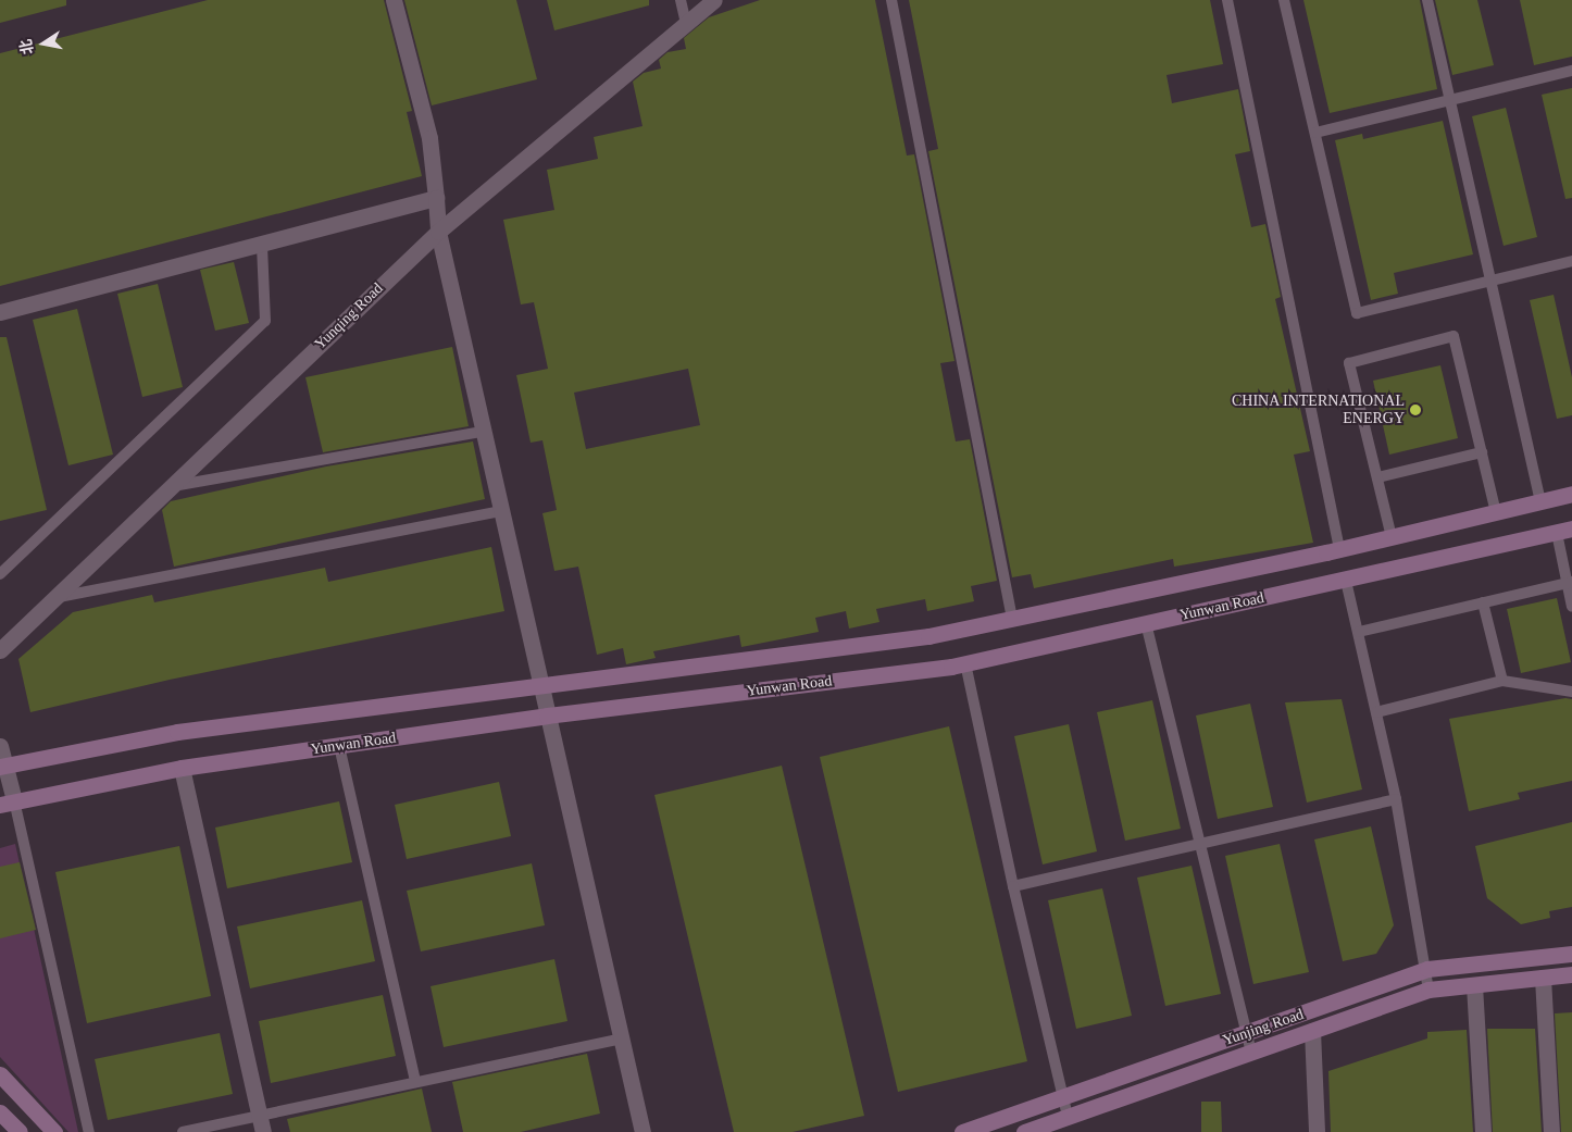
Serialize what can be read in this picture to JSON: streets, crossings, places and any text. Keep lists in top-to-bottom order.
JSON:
{
  "streets": {
    "main road": ["Yunwan Road", "Yunjing Road"],
    "street": ["Yunqing Road"]
  },
  "places": ["CHINA INTERNATIONAL ENERGY"],
  "north": "left"
}
